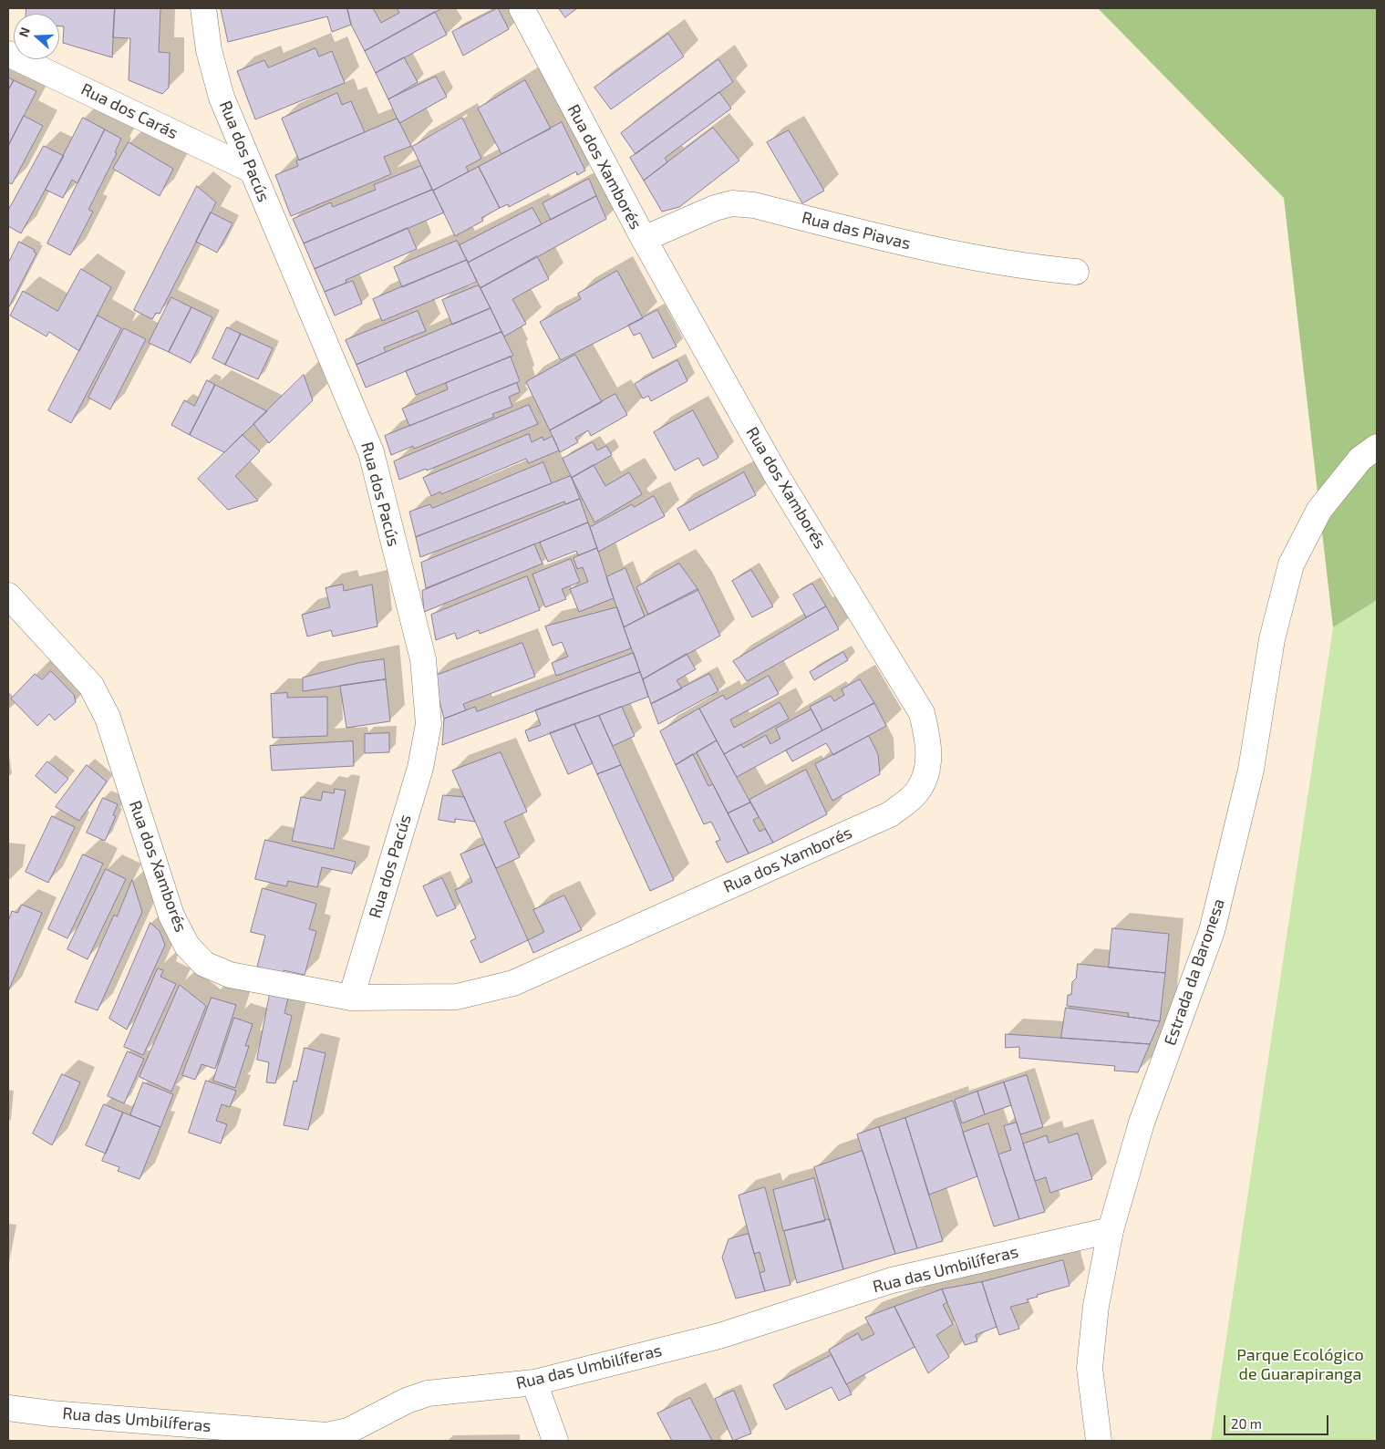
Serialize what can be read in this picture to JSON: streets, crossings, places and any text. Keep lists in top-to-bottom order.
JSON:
{
  "streets": {
    "street": [
      "Rua dos Carás",
      "Rua dos Pacús",
      "Rua dos Xamborés",
      "Rua das Piavas",
      "Estrada da Baronesa",
      "Rua das Umbilíferas"
    ]
  },
  "crossings": [
    ["Rua dos Carás", "Rua dos Pacús"],
    ["Rua dos Pacús", "Rua dos Xamborés"],
    ["Rua dos Xamborés", "Rua das Piavas"],
    ["Estrada da Baronesa", "Rua das Umbilíferas"]
  ],
  "parks": ["Parque Ecológico de Guarapiranga"],
  "scale_bar": "20 m",
  "north": "left"
}
